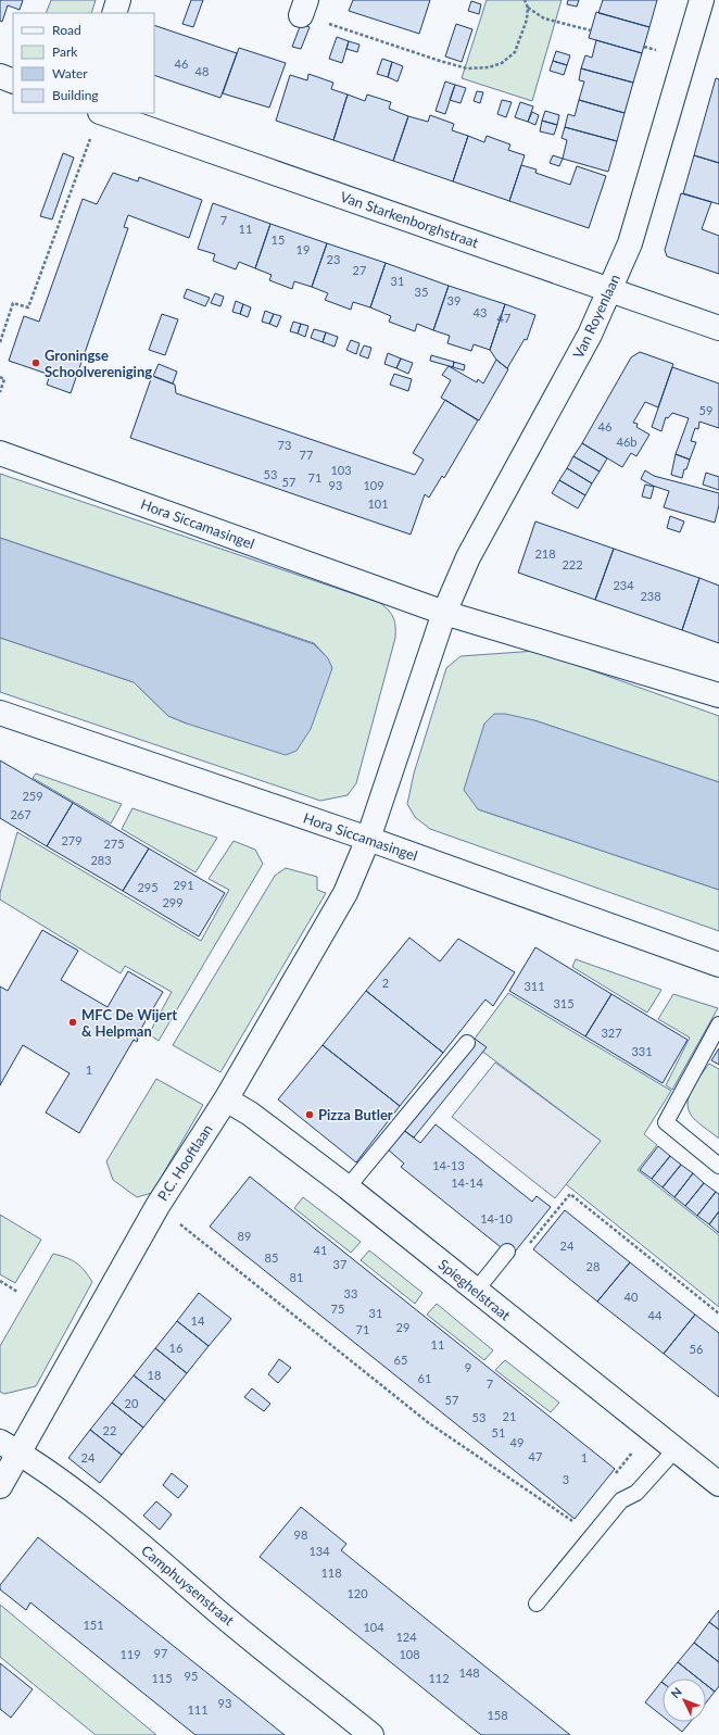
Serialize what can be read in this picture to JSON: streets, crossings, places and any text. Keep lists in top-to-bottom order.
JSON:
{
  "streets": {
    "street": [
      "Van Starkenborghstraat",
      "Van Royenlaan",
      "Hora Siccamasingel",
      "P.C. Hooftlaan",
      "Spieghelstraat",
      "Camphuysenstraat"
    ]
  },
  "crossings": [
    ["Van Starkenborghstraat", "Van Royenlaan"],
    ["Van Royenlaan", "Hora Siccamasingel"],
    ["Van Royenlaan", "P.C. Hooftlaan"],
    ["Hora Siccamasingel", "P.C. Hooftlaan"],
    ["P.C. Hooftlaan", "Spieghelstraat"],
    ["P.C. Hooftlaan", "Camphuysenstraat"]
  ],
  "places": ["Groningse Schoolvereniging", "MFC De Wijert & Helpman", "Pizza Butler"],
  "house_numbers": [
    "46",
    "48",
    "7",
    "11",
    "15",
    "19",
    "23",
    "27",
    "31",
    "35",
    "39",
    "43",
    "47",
    "59",
    "46",
    "46b",
    "73",
    "77",
    "103",
    "53",
    "71",
    "57",
    "93",
    "109",
    "101",
    "218",
    "222",
    "234",
    "238",
    "259",
    "267",
    "279",
    "275",
    "283",
    "291",
    "295",
    "299",
    "2",
    "311",
    "315",
    "327",
    "331",
    "1",
    "14-13",
    "14-14",
    "14-10",
    "89",
    "24",
    "41",
    "85",
    "37",
    "28",
    "81",
    "33",
    "40",
    "75",
    "31",
    "44",
    "14",
    "29",
    "71",
    "11",
    "16",
    "56",
    "65",
    "9",
    "18",
    "61",
    "7",
    "57",
    "20",
    "21",
    "53",
    "22",
    "51",
    "49",
    "47",
    "24",
    "1",
    "3",
    "98",
    "134",
    "118",
    "120",
    "151",
    "104",
    "124",
    "97",
    "119",
    "108",
    "148",
    "95",
    "115",
    "112",
    "93",
    "111",
    "158"
  ],
  "legend": [
    "Road",
    "Park",
    "Water",
    "Building"
  ],
  "north": "top left"
}
